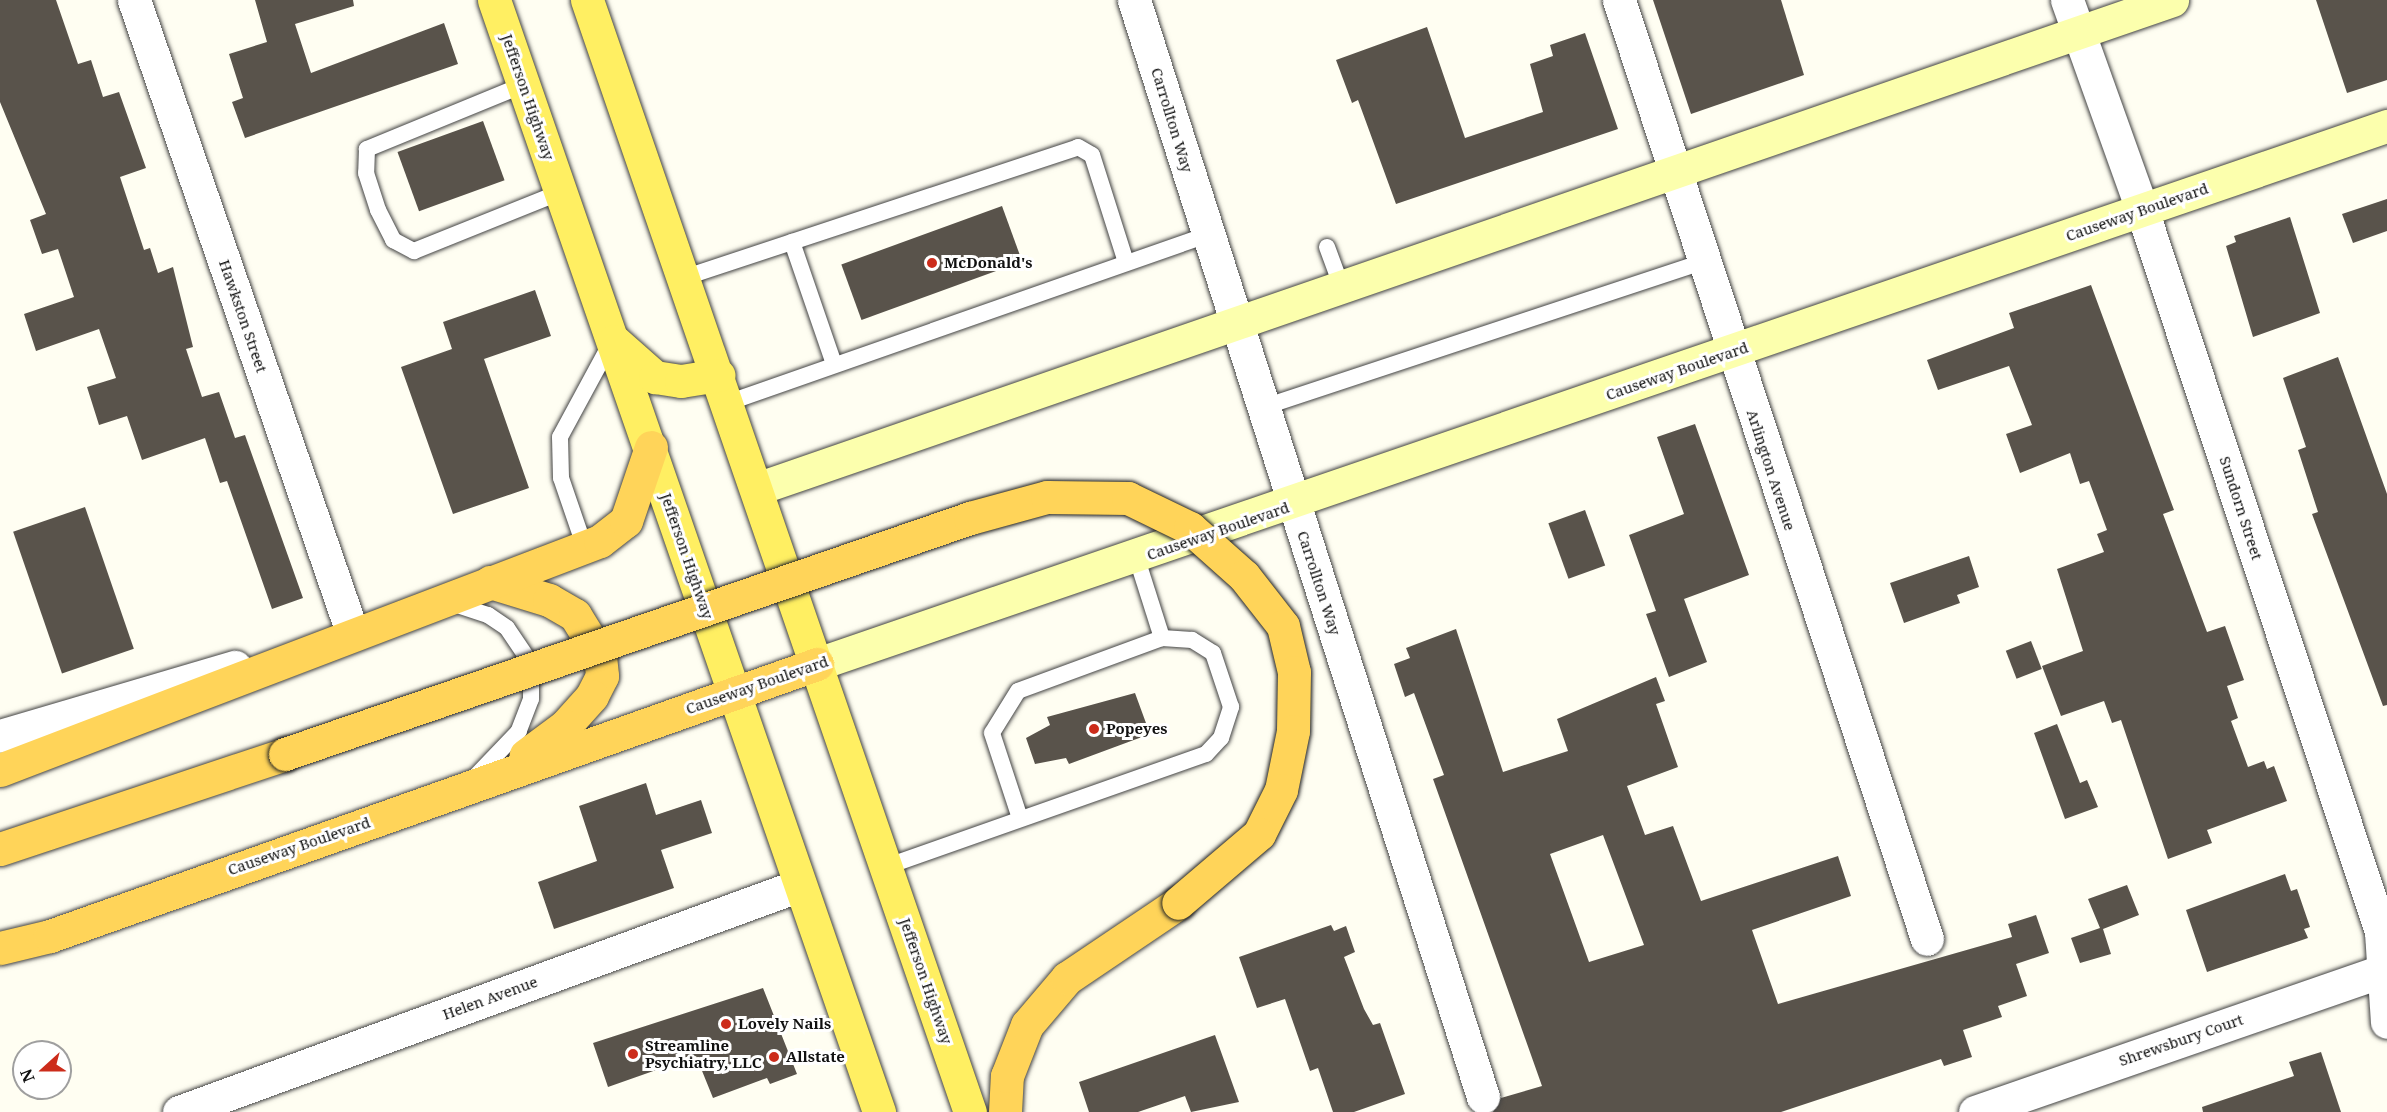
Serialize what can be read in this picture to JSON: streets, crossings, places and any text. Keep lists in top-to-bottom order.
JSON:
{
  "streets": {
    "highway": ["Causeway Boulevard"],
    "main road": ["Jefferson Highway"],
    "street": [
      "Carrollton Way",
      "Hawkston Street",
      "Arlington Avenue",
      "Sundorn Street",
      "Helen Avenue",
      "Shrewsbury Court"
    ]
  },
  "crossings": [
    ["Jefferson Highway", "Causeway Boulevard"],
    ["Jefferson Highway", "Helen Avenue"],
    ["Carrollton Way", "Causeway Boulevard"],
    ["Causeway Boulevard", "Arlington Avenue"],
    ["Causeway Boulevard", "Sundorn Street"],
    ["Sundorn Street", "Shrewsbury Court"]
  ],
  "places": [
    "McDonald's",
    "Popeyes",
    "Lovely Nails",
    "Streamline Psychiatry, LLC",
    "Allstate"
  ],
  "north": "left"
}
